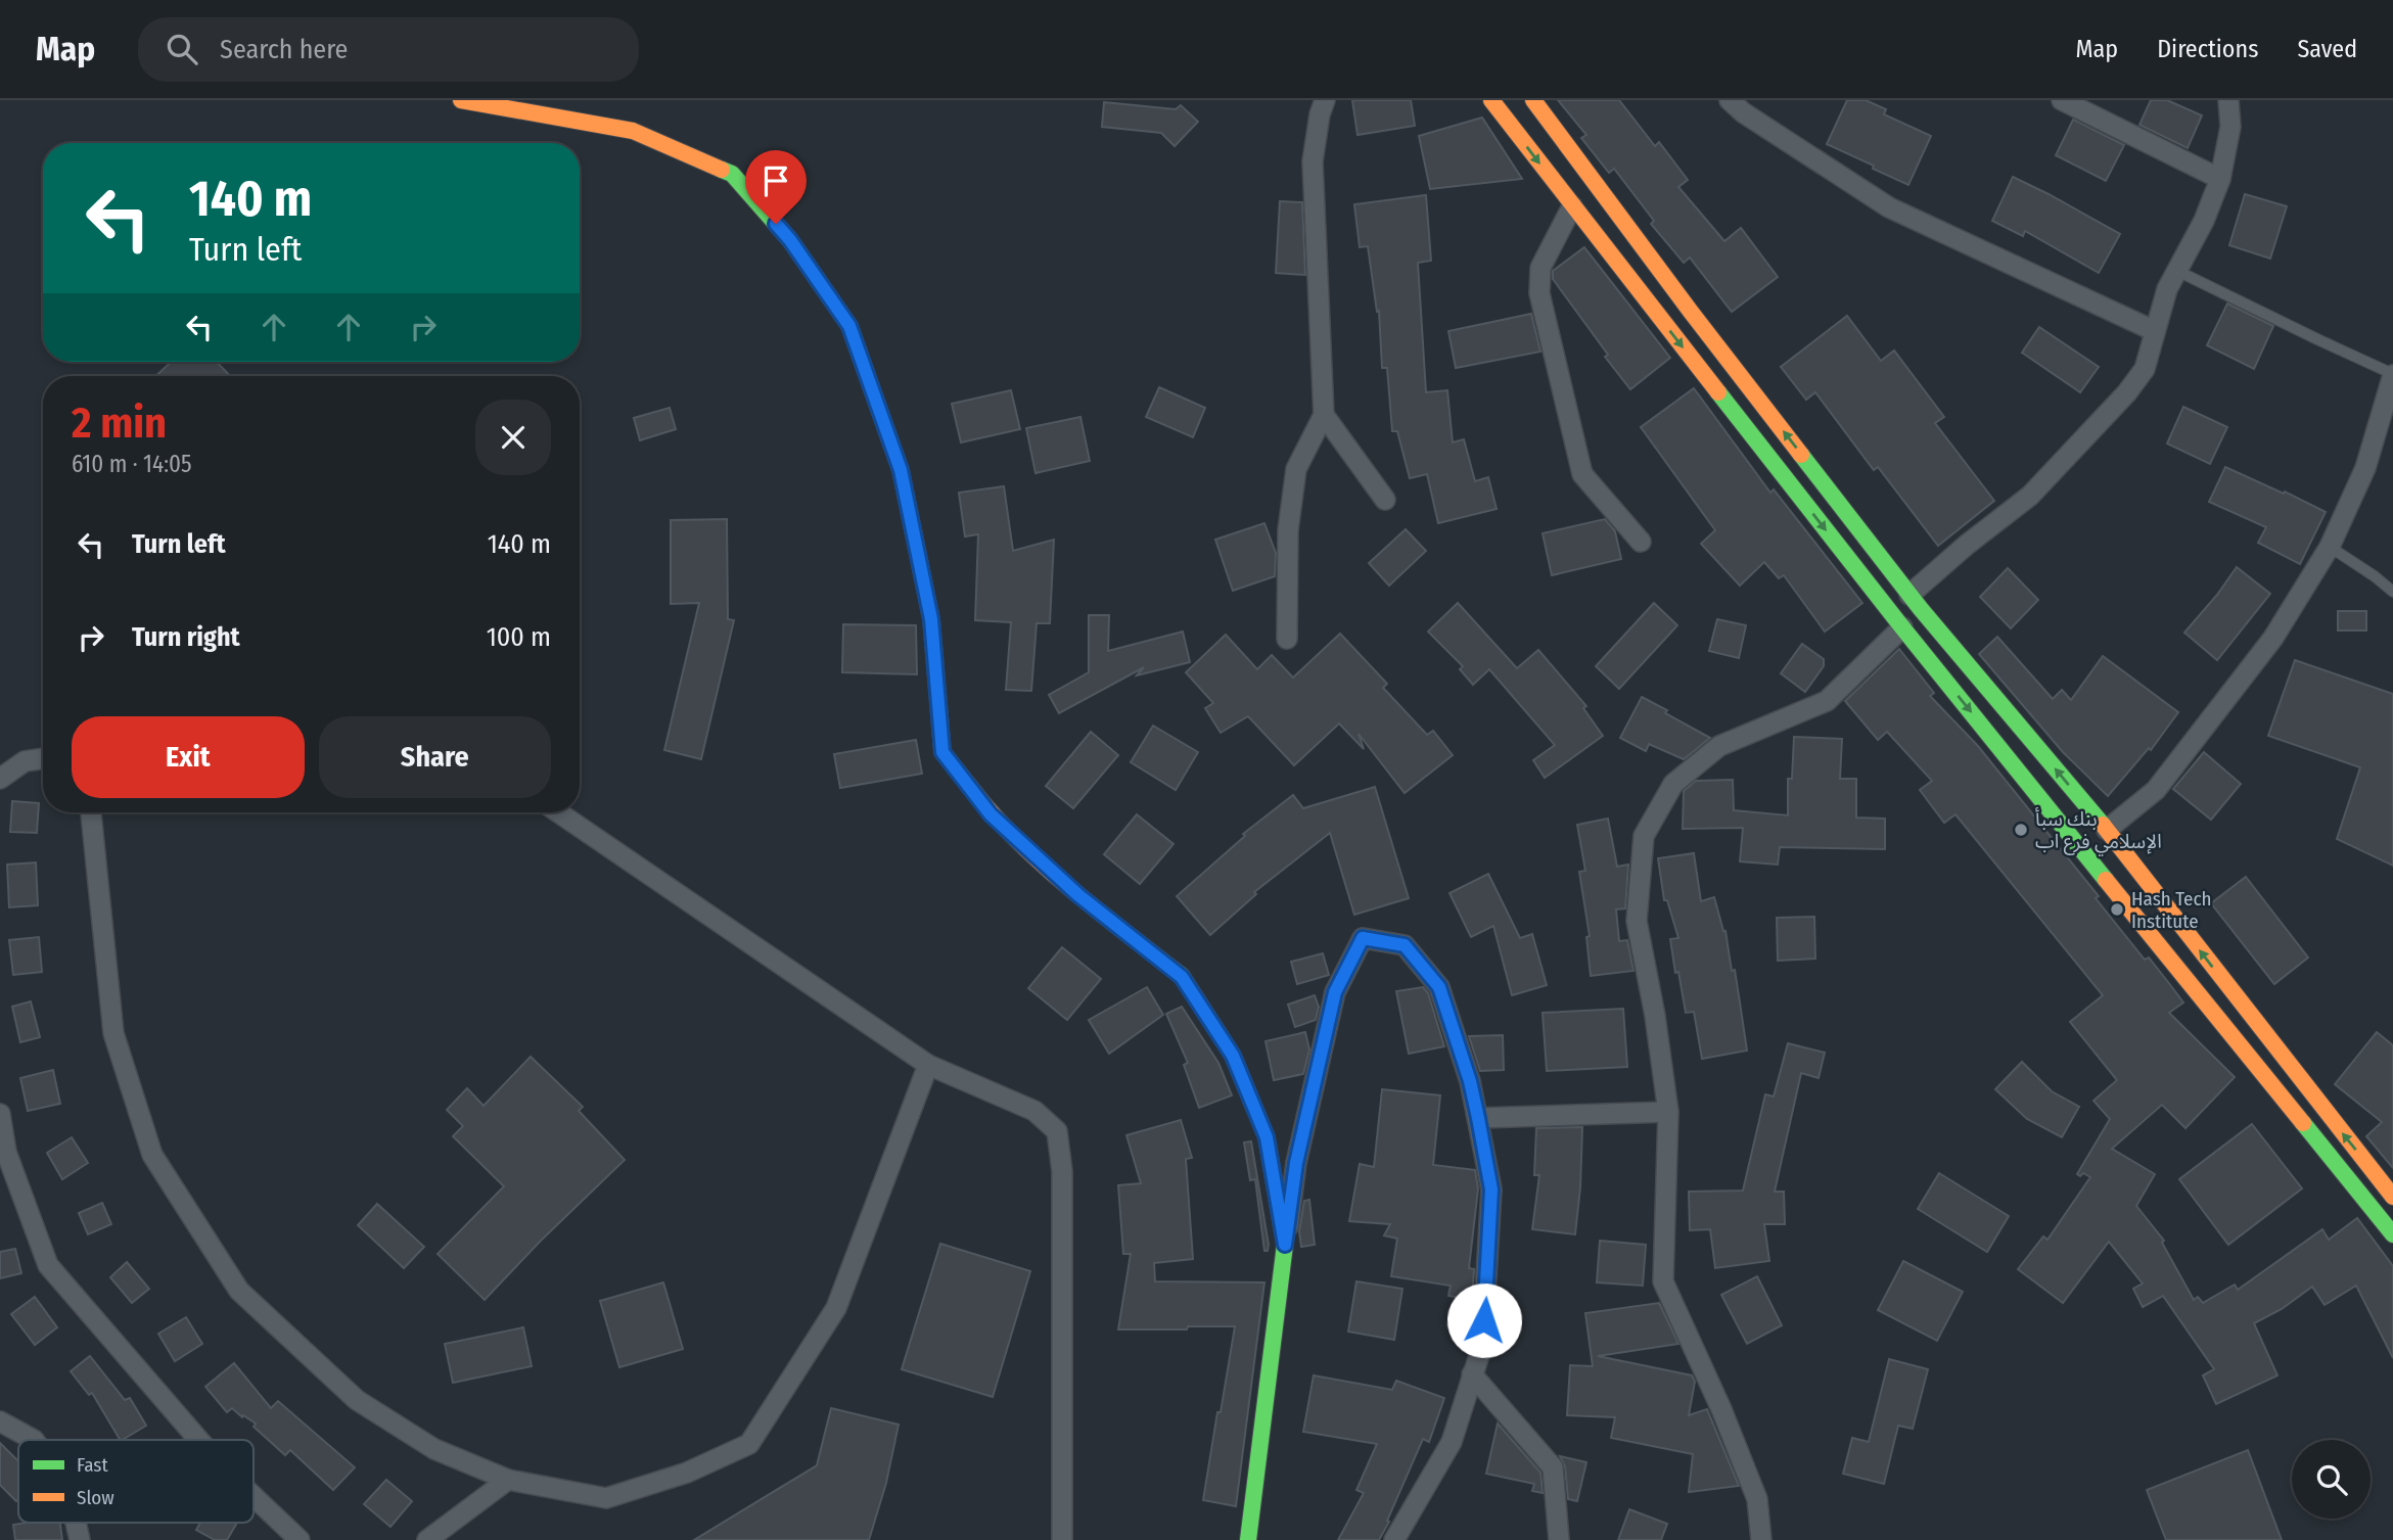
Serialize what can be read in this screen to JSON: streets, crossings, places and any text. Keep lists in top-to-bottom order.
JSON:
{
  "places": ["بنك سبأ الإسلامي فرع اب", "Hash Tech Institute"],
  "legend": ["Fast", "Slow"],
  "page": {
    "header": "Map",
    "search": "Search here",
    "nav": ["Map", "Directions", "Saved"],
    "turn": ["140 m", "Turn left"],
    "heading": ["2 min", "610 m · 14:05"],
    "list": [
      {
        "name": "Turn left",
        "value": "140 m"
      },
      {
        "name": "Turn right",
        "value": "100 m"
      }
    ],
    "buttons": ["Exit", "Share"]
  }
}
